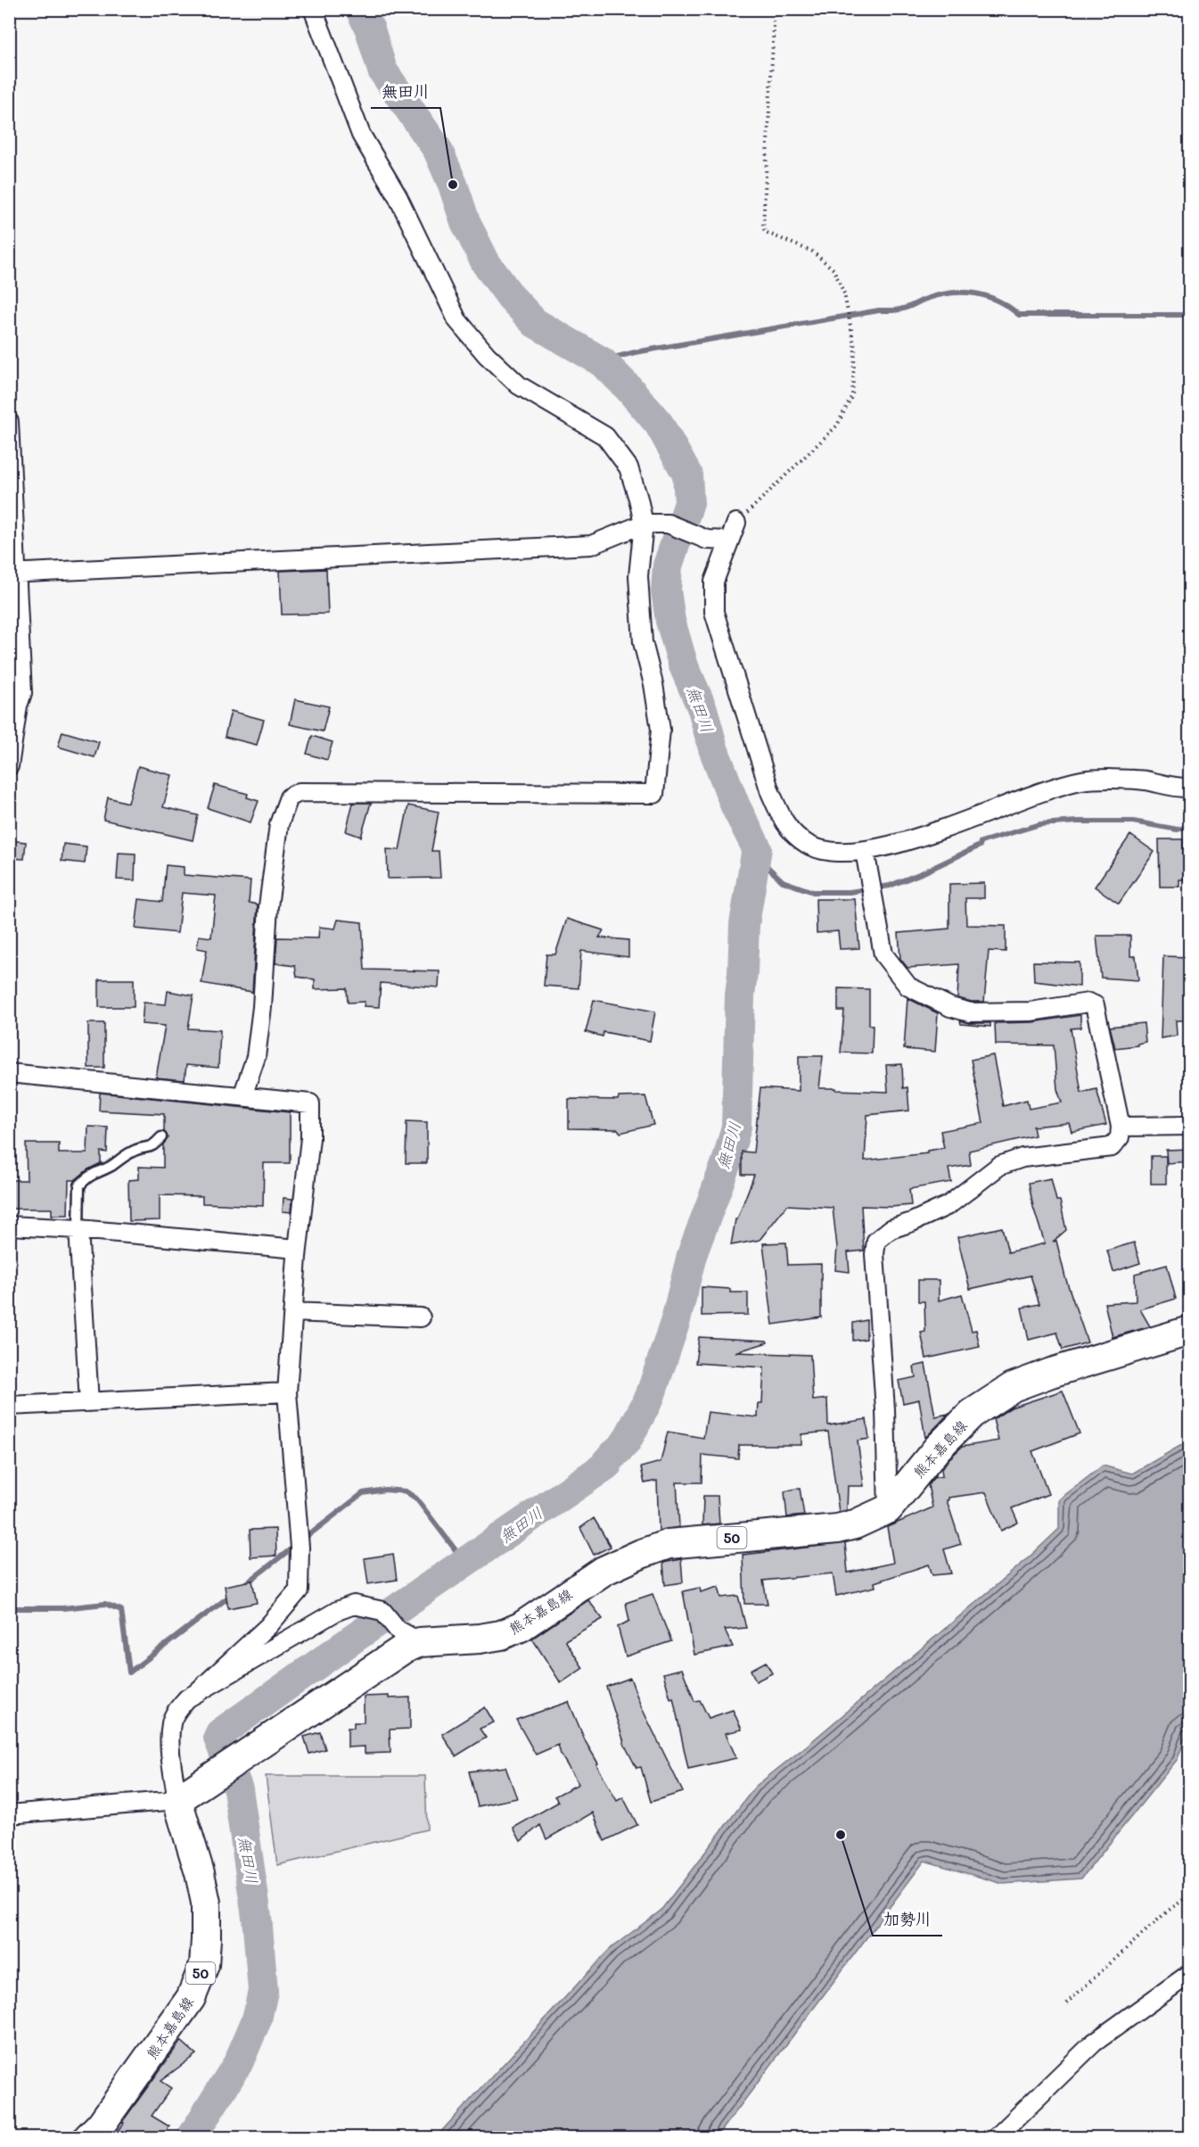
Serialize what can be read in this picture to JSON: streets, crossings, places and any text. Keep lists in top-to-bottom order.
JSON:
{
  "streets": {
    "main road": ["熊本嘉島線", "50"]
  },
  "water": ["無田川"],
  "places": ["無田川", "加勢川"]
}
